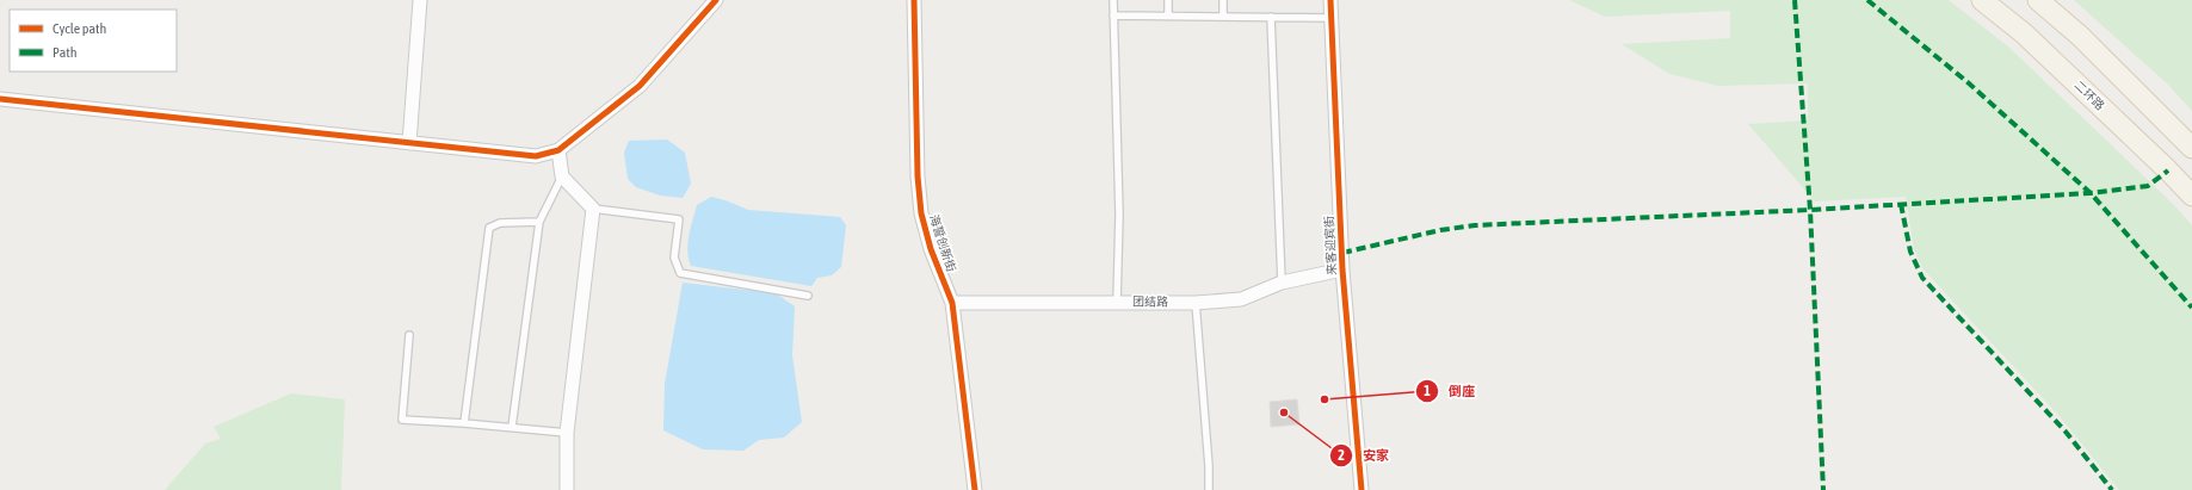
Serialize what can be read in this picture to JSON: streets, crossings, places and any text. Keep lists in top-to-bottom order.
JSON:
{
  "streets": {
    "main road": ["二环路"],
    "street": ["海誓创新街", "来客迎宾街", "团结路"]
  },
  "crossings": [
    ["海誓创新街", "团结路"],
    ["来客迎宾街", "团结路"]
  ],
  "places": ["倒座", "安家"],
  "legend": ["Cycle path", "Path"]
}
